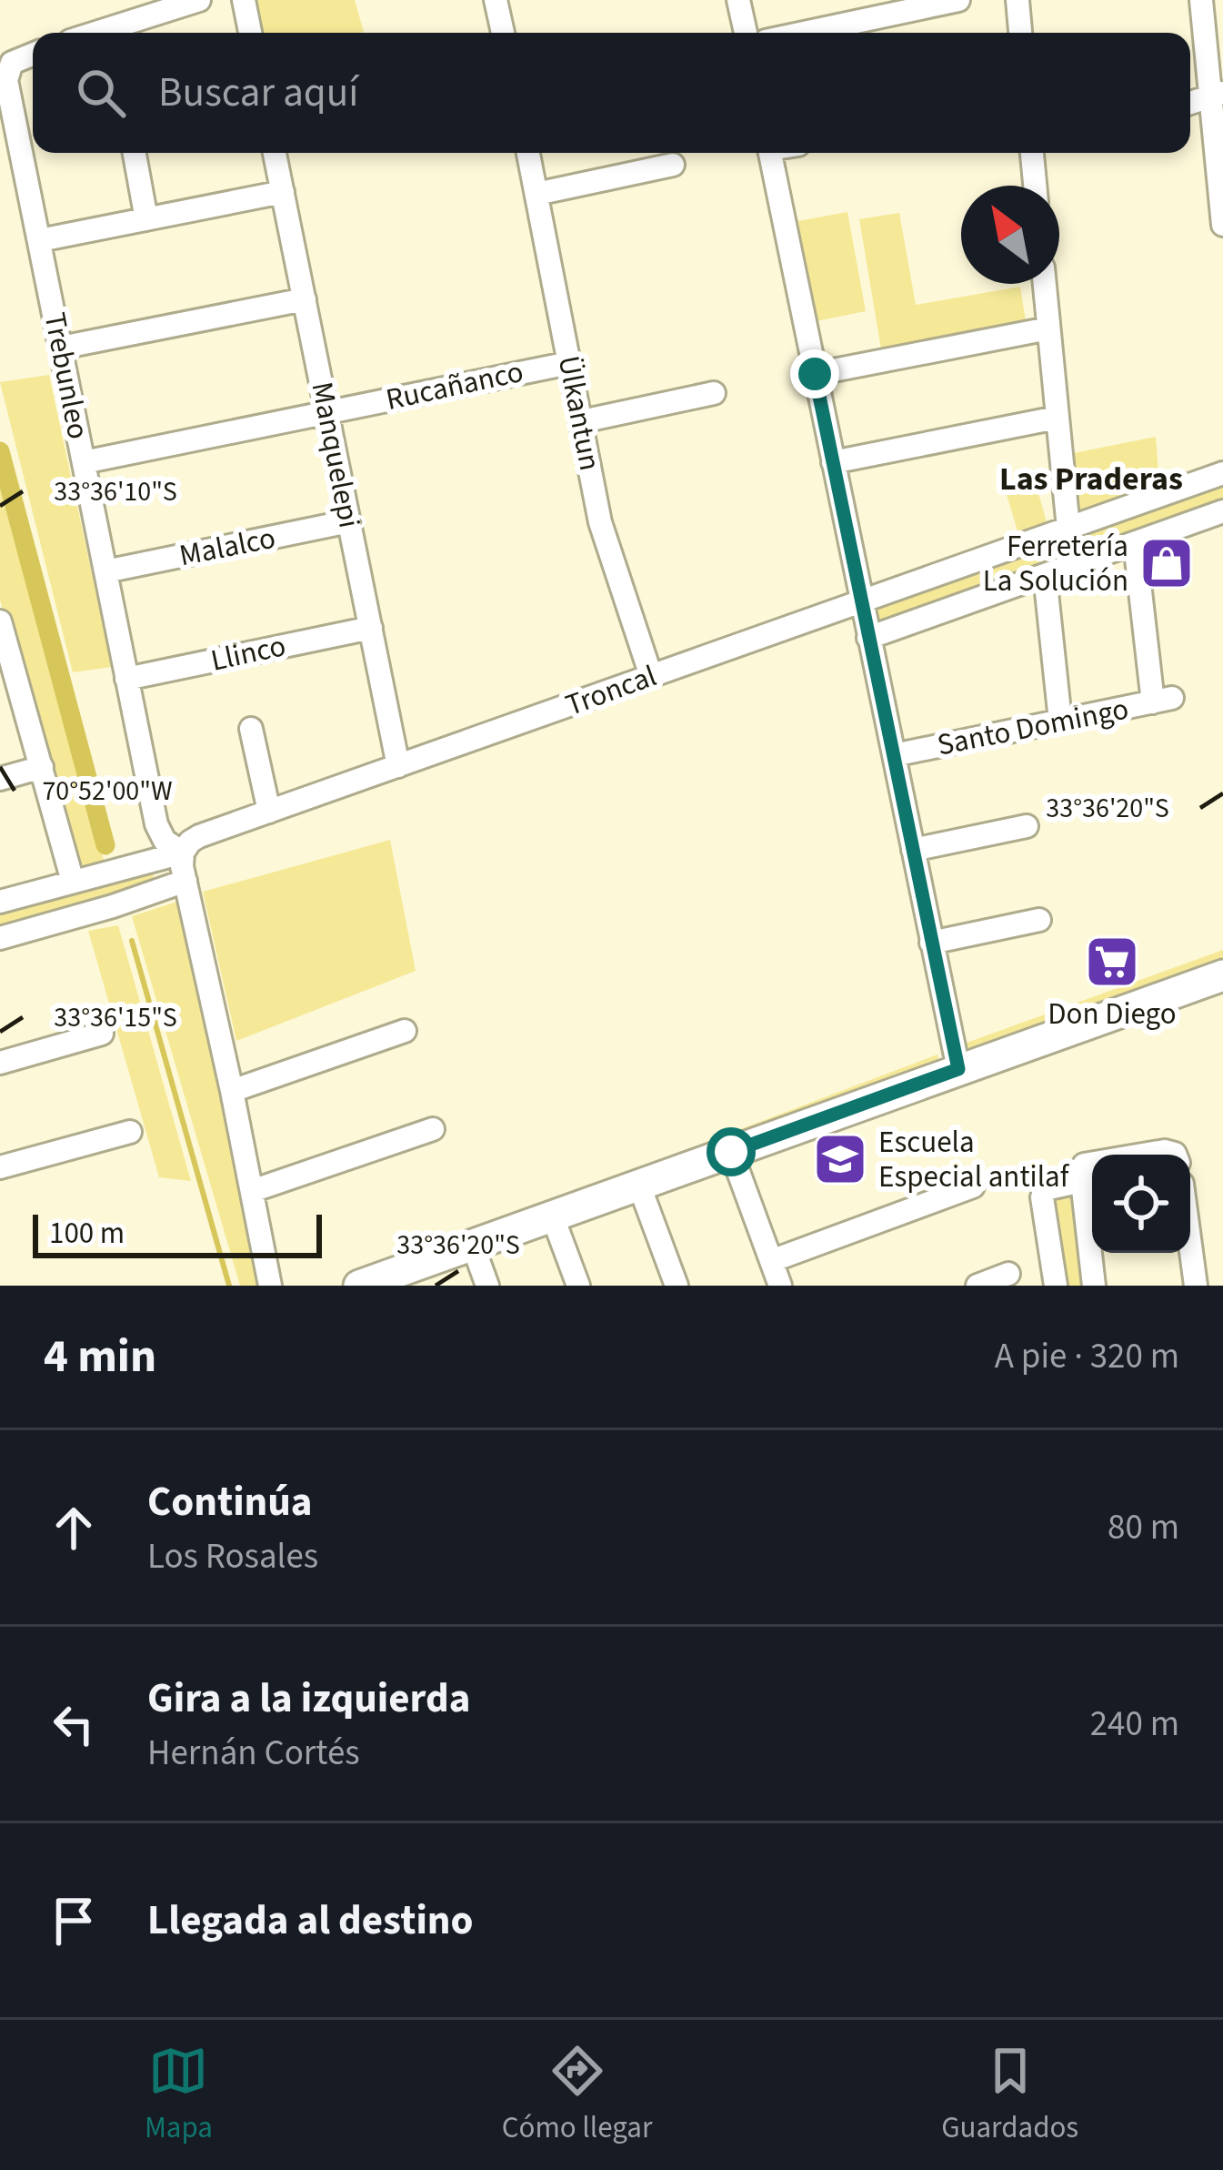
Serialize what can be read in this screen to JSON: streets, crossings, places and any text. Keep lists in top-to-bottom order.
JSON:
{
  "streets": {
    "street": [
      "Trebunleo",
      "Rucañanco",
      "Ülkantun",
      "Manquelepi",
      "Malalco",
      "Llinco",
      "Troncal",
      "Santo Domingo"
    ]
  },
  "crossings": [
    ["Trebunleo", "Rucañanco"],
    ["Trebunleo", "Malalco"],
    ["Trebunleo", "Llinco"],
    ["Trebunleo", "Troncal"],
    ["Rucañanco", "Ülkantun"],
    ["Rucañanco", "Manquelepi"],
    ["Ülkantun", "Troncal"],
    ["Manquelepi", "Malalco"],
    ["Manquelepi", "Llinco"],
    ["Manquelepi", "Troncal"]
  ],
  "districts": ["Las Praderas"],
  "places": {
    "shop": ["Ferretería La Solución"],
    "supermarket": ["Don Diego"],
    "school or university": ["Escuela Especial antilaf"]
  },
  "scale_bar": "100 m",
  "north": "top left",
  "page": {
    "search": "Buscar aquí",
    "scale": "100 m",
    "heading": ["4 min", "A pie · 320 m"],
    "list": [
      ["Continúa", "Los Rosales", "80 m"],
      ["Gira a la izquierda", "Hernán Cortés", "240 m"],
      "Llegada al destino"
    ],
    "nav": ["Mapa", "Cómo llegar", "Guardados"]
  },
  "coordinates": [
    "33°36'10\"S",
    "70°52'00\"W",
    "33°36'20\"S",
    "33°36'15\"S"
  ]
}
